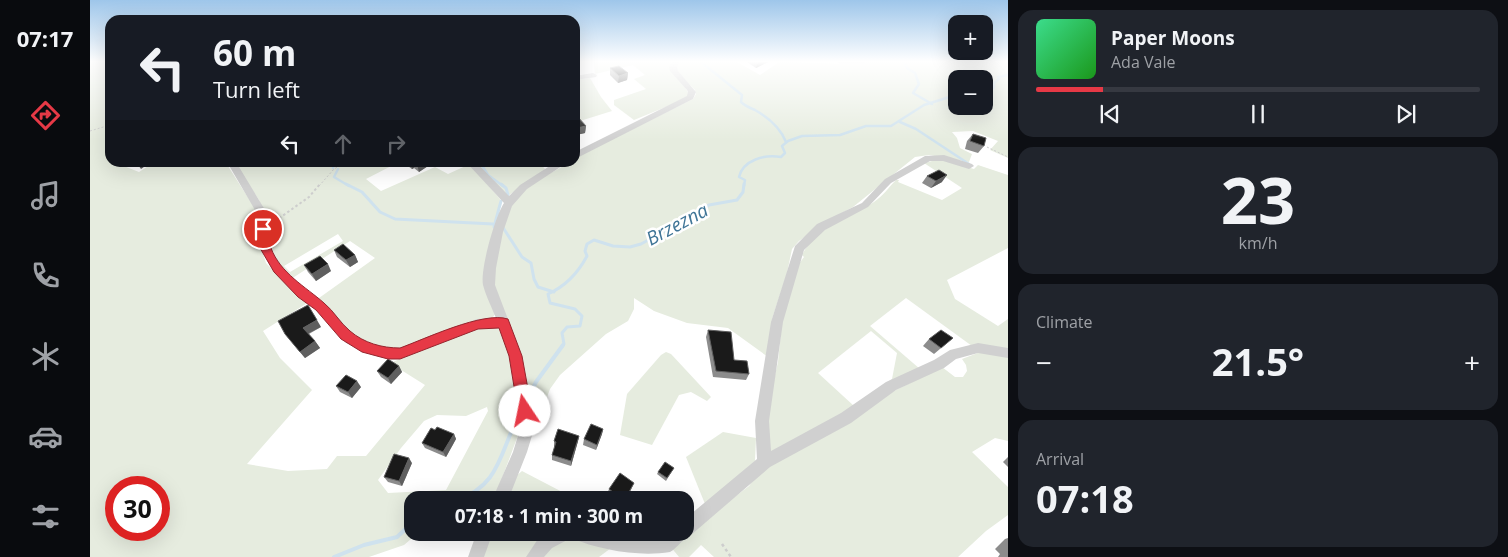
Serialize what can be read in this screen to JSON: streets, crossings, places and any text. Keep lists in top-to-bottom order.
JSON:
{
  "water": ["Brzezna"],
  "page": {
    "tabs": "07:17",
    "map_buttons": ["+", "−"],
    "turn": ["60 m", "Turn left"],
    "song": ["Paper Moons", "Ada Vale"],
    "tile": [
      ["23", "km/h"],
      "Climate",
      ["Arrival", "07:18"]
    ],
    "heat": ["−", "21.5°", "+"],
    "limit": "30",
    "trip": "07:18 · 1 min · 300 m"
  }
}
